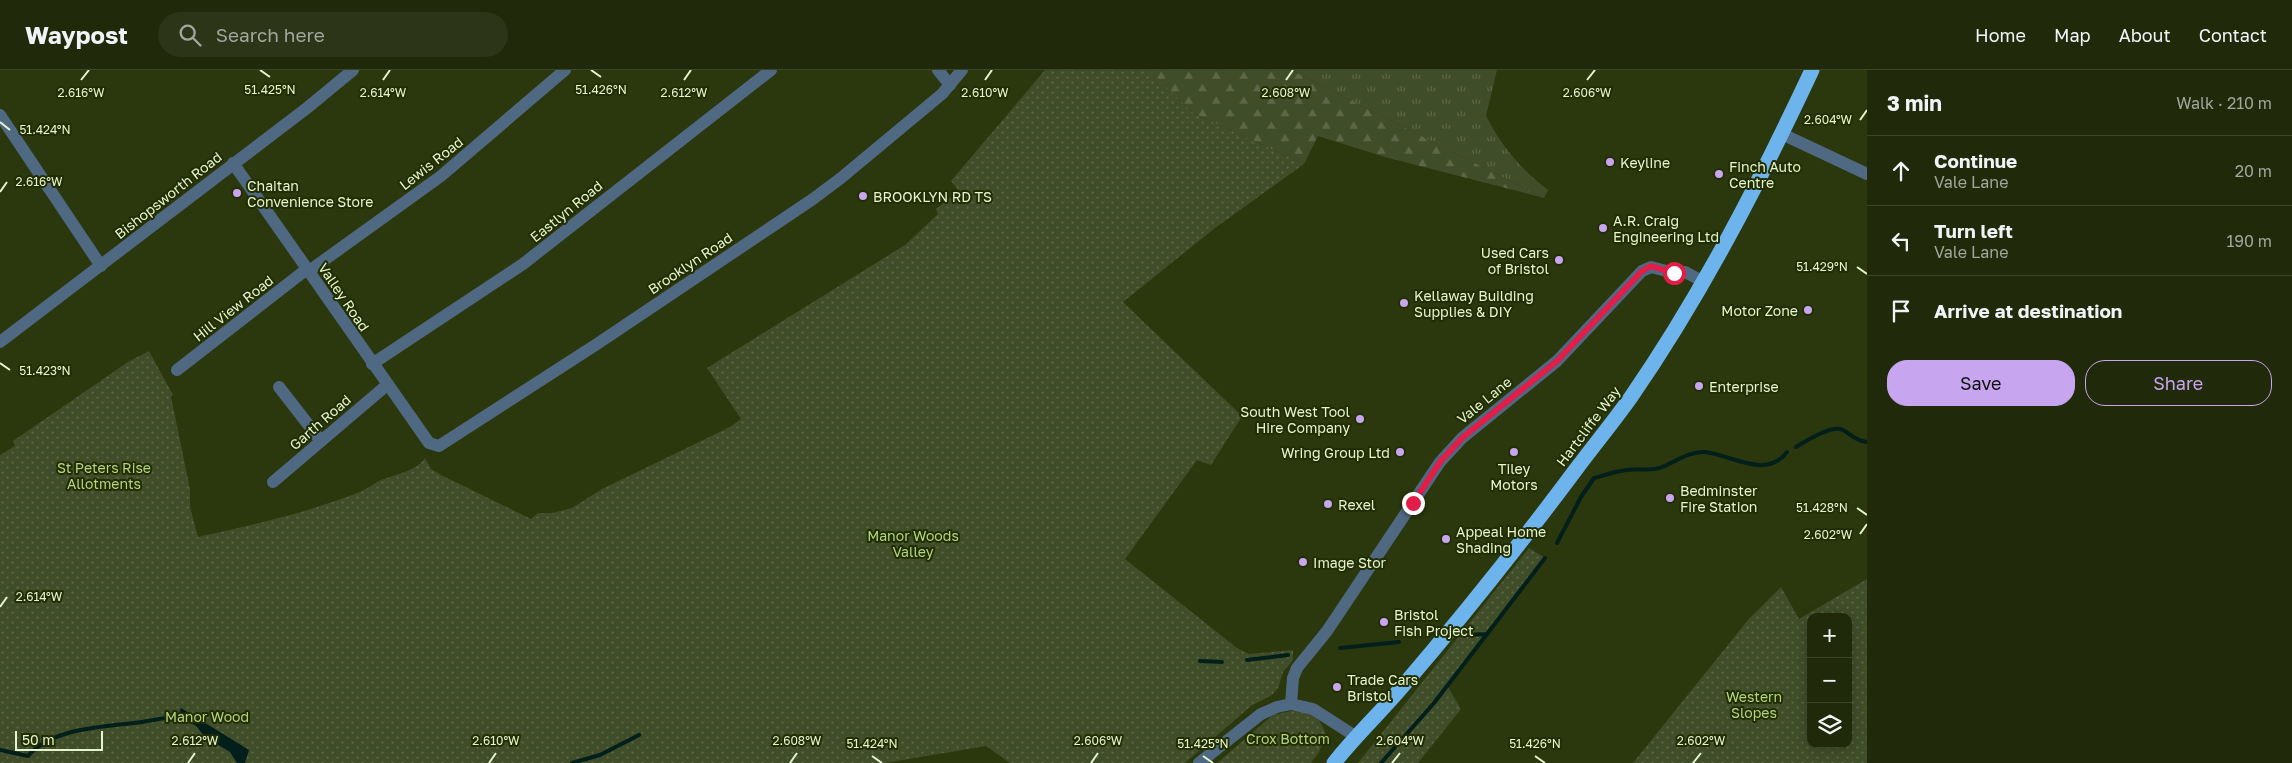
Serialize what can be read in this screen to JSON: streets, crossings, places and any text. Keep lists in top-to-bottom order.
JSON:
{
  "streets": {
    "highway": ["Hartcliffe Way"],
    "street": [
      "Lewis Road",
      "Bishopsworth Road",
      "Eastlyn Road",
      "Brooklyn Road",
      "Valley Road",
      "Hill View Road",
      "Vale Lane",
      "Garth Road"
    ]
  },
  "crossings": [
    ["Lewis Road", "Valley Road"],
    ["Lewis Road", "Hill View Road"],
    ["Bishopsworth Road", "Valley Road"],
    ["Eastlyn Road", "Valley Road"],
    ["Brooklyn Road", "Valley Road"],
    ["Valley Road", "Hill View Road"],
    ["Valley Road", "Garth Road"],
    ["Vale Lane", "Hartcliffe Way"]
  ],
  "parks": [
    "St Peters Rise Allotments",
    "Manor Woods Valley",
    "Western Slopes",
    "Manor Wood",
    "Crox Bottom"
  ],
  "places": [
    "Keyline",
    "Finch Auto Centre",
    "Chaitan Convenience Store",
    "BROOKLYN RD TS",
    "A.R. Craig Engineering Ltd",
    "Used Cars of Bristol",
    "Kellaway Building Supplies & DIY",
    "Motor Zone",
    "Enterprise",
    "South West Tool Hire Company",
    "Wring Group Ltd",
    "Tiley Motors",
    "Bedminster Fire Station",
    "Rexel",
    "Appeal Home Shading",
    "Image Stor",
    "Bristol Fish Project",
    "Trade Cars Bristol"
  ],
  "scale_bar": "50 m",
  "page": {
    "header": "Waypost",
    "search": "Search here",
    "nav": [
      "Home",
      "Map",
      "About",
      "Contact"
    ],
    "heading": ["3 min", "Walk · 210 m"],
    "list": [
      ["Continue", "Vale Lane", "20 m"],
      ["Turn left", "Vale Lane", "190 m"],
      "Arrive at destination"
    ],
    "buttons": ["Save", "Share"],
    "map_buttons": ["+", "−"],
    "scale": "50 m"
  },
  "coordinates": [
    "51.425°N",
    "51.426°N",
    "2.616°W",
    "2.614°W",
    "2.612°W",
    "2.610°W",
    "2.608°W",
    "2.606°W",
    "2.604°W",
    "51.424°N",
    "51.429°N",
    "51.423°N",
    "51.428°N",
    "2.602°W"
  ]
}
